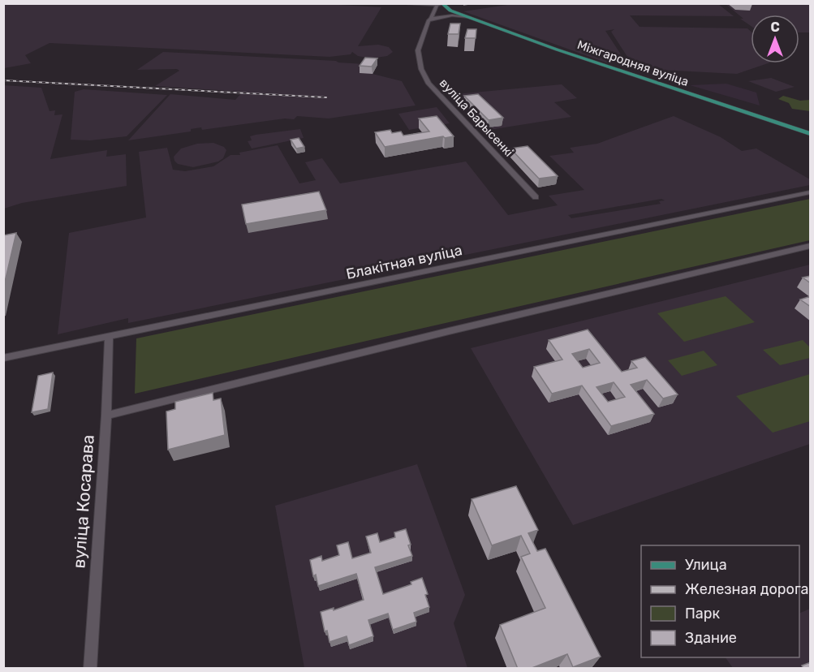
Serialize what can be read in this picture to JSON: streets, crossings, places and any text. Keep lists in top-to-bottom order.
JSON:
{
  "streets": {
    "main road": ["Міжгародняя вуліца"],
    "street": ["вуліца Барысенкі", "Блакітная вуліца", "вуліца Косарава"]
  },
  "crossings": [
    ["Блакітная вуліца", "вуліца Косарава"]
  ],
  "legend": [
    "Улица",
    "Железная дорога",
    "Парк",
    "Здание"
  ],
  "north": "top"
}
